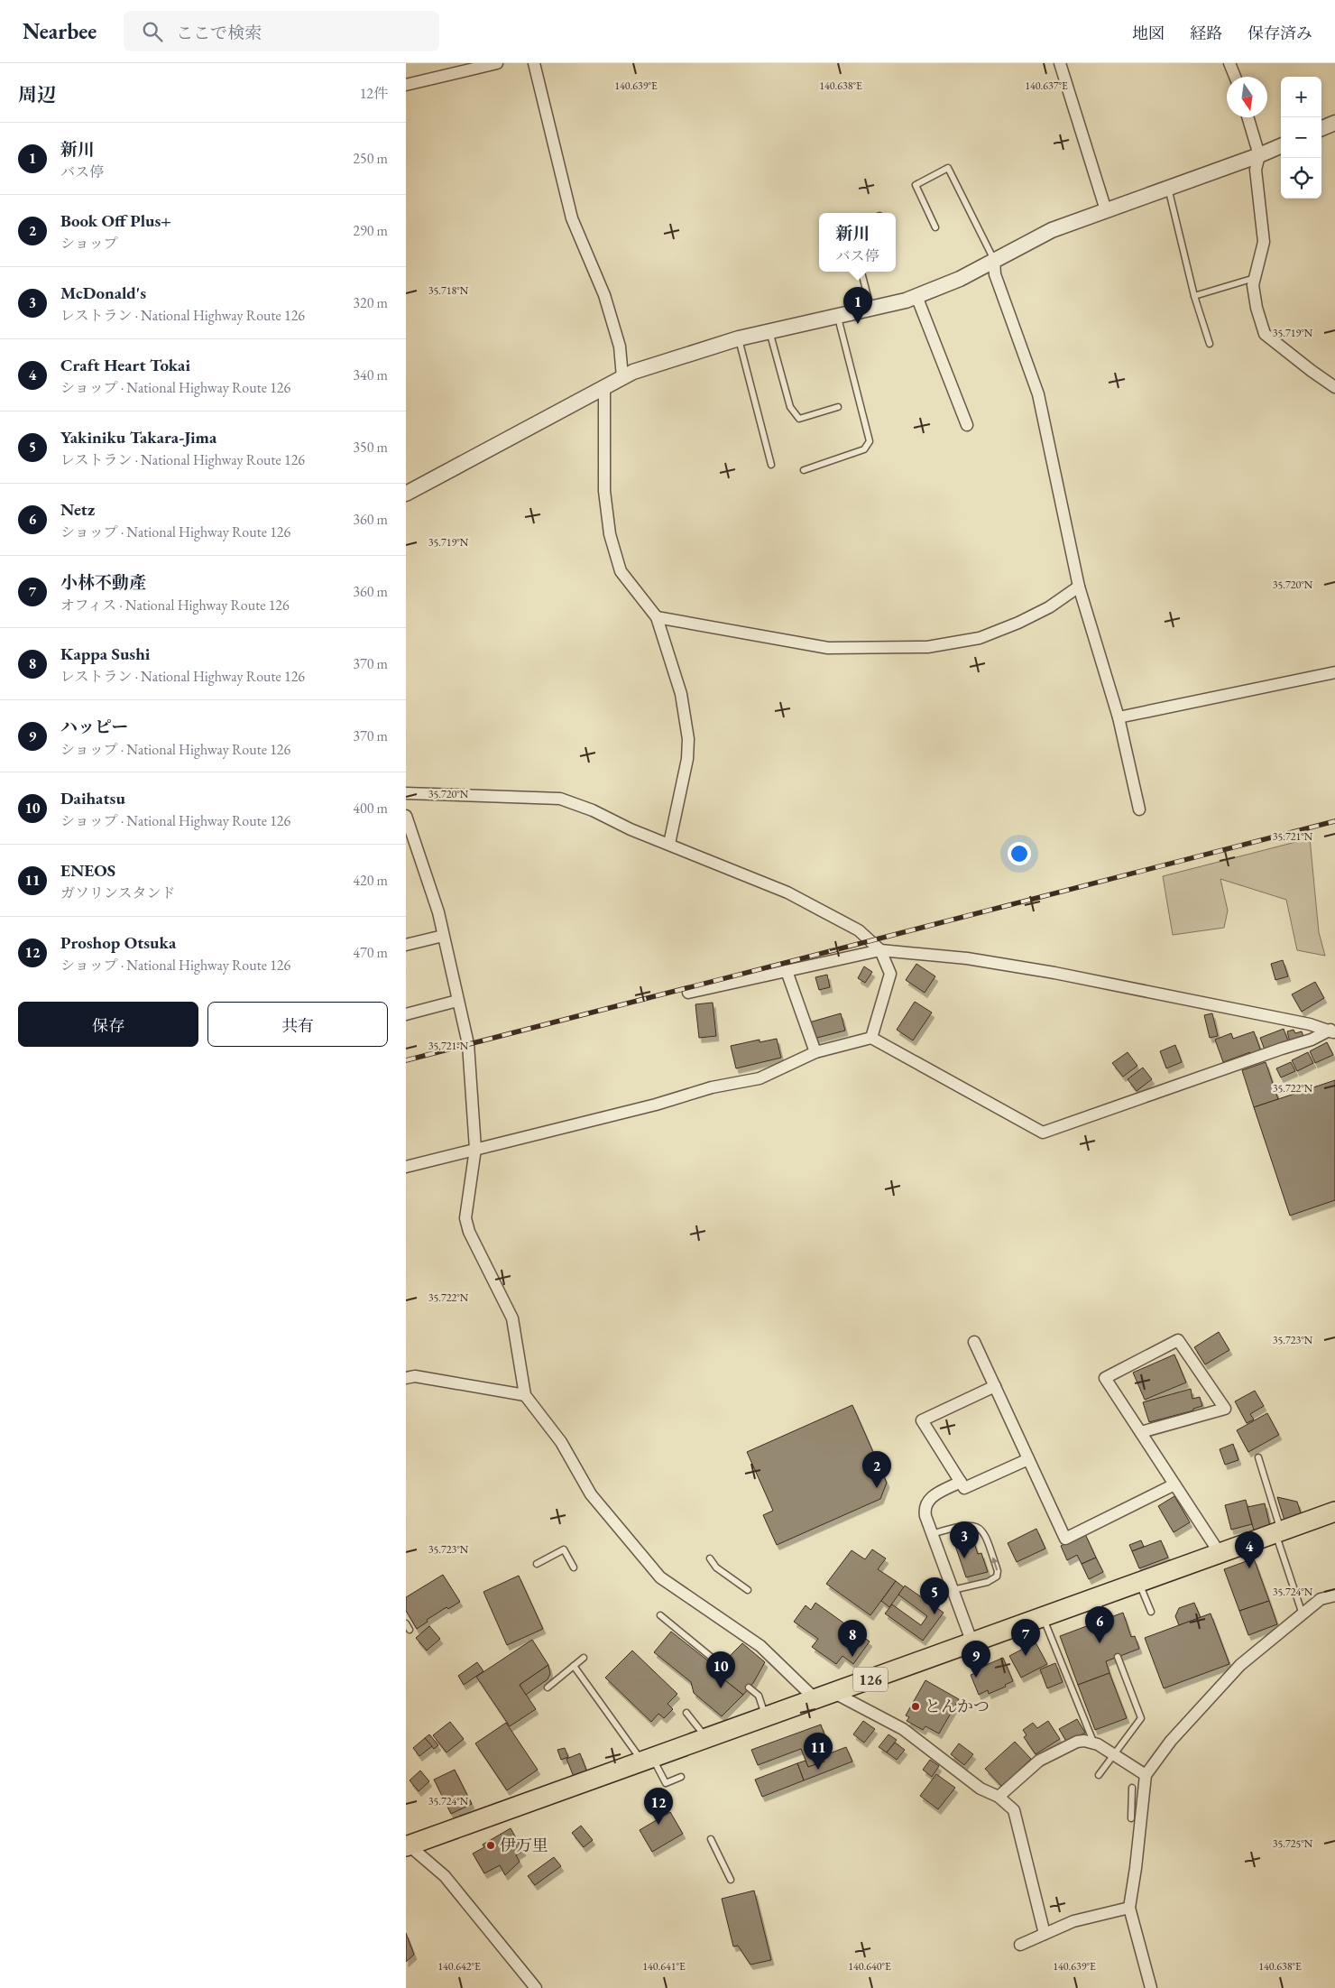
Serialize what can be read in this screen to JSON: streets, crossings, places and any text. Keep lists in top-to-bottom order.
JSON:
{
  "streets": {
    "highway": ["126"]
  },
  "places": ["とんかつ", "伊万里"],
  "north": "bottom",
  "page": {
    "header": "Nearbee",
    "search": "ここで検索",
    "nav": ["地図", "経路", "保存済み"],
    "heading": ["周辺", "12件"],
    "map_buttons": ["+", "−"],
    "list": [
      {
        "mark": "1",
        "name": "新川",
        "note": "バス停",
        "value": "250 m"
      },
      {
        "mark": "2",
        "name": "Book Off Plus+",
        "note": "ショップ",
        "value": "290 m"
      },
      {
        "mark": "3",
        "name": "McDonald's",
        "note": "レストラン · National Highway Route 126",
        "value": "320 m"
      },
      {
        "mark": "4",
        "name": "Craft Heart Tokai",
        "note": "ショップ · National Highway Route 126",
        "value": "340 m"
      },
      {
        "mark": "5",
        "name": "Yakiniku Takara-Jima",
        "note": "レストラン · National Highway Route 126",
        "value": "350 m"
      },
      {
        "mark": "6",
        "name": "Netz",
        "note": "ショップ · National Highway Route 126",
        "value": "360 m"
      },
      {
        "mark": "7",
        "name": "小林不動產",
        "note": "オフィス · National Highway Route 126",
        "value": "360 m"
      },
      {
        "mark": "8",
        "name": "Kappa Sushi",
        "note": "レストラン · National Highway Route 126",
        "value": "370 m"
      },
      {
        "mark": "9",
        "name": "ハッピー",
        "note": "ショップ · National Highway Route 126",
        "value": "370 m"
      },
      {
        "mark": "10",
        "name": "Daihatsu",
        "note": "ショップ · National Highway Route 126",
        "value": "400 m"
      },
      {
        "mark": "11",
        "name": "ENEOS",
        "note": "ガソリンスタンド",
        "value": "420 m"
      },
      {
        "mark": "12",
        "name": "Proshop Otsuka",
        "note": "ショップ · National Highway Route 126",
        "value": "470 m"
      }
    ],
    "popup": ["新川", "バス停"],
    "pins": [
      "1",
      "2",
      "3",
      "4",
      "5",
      "6",
      "7",
      "8",
      "9",
      "10",
      "11",
      "12"
    ],
    "buttons": ["保存", "共有"]
  },
  "coordinates": [
    "140.639°E",
    "140.638°E",
    "140.637°E",
    "35.718°N",
    "35.719°N",
    "35.720°N",
    "35.721°N",
    "35.722°N",
    "35.723°N",
    "35.724°N",
    "35.725°N",
    "140.642°E",
    "140.641°E",
    "140.640°E"
  ]
}
